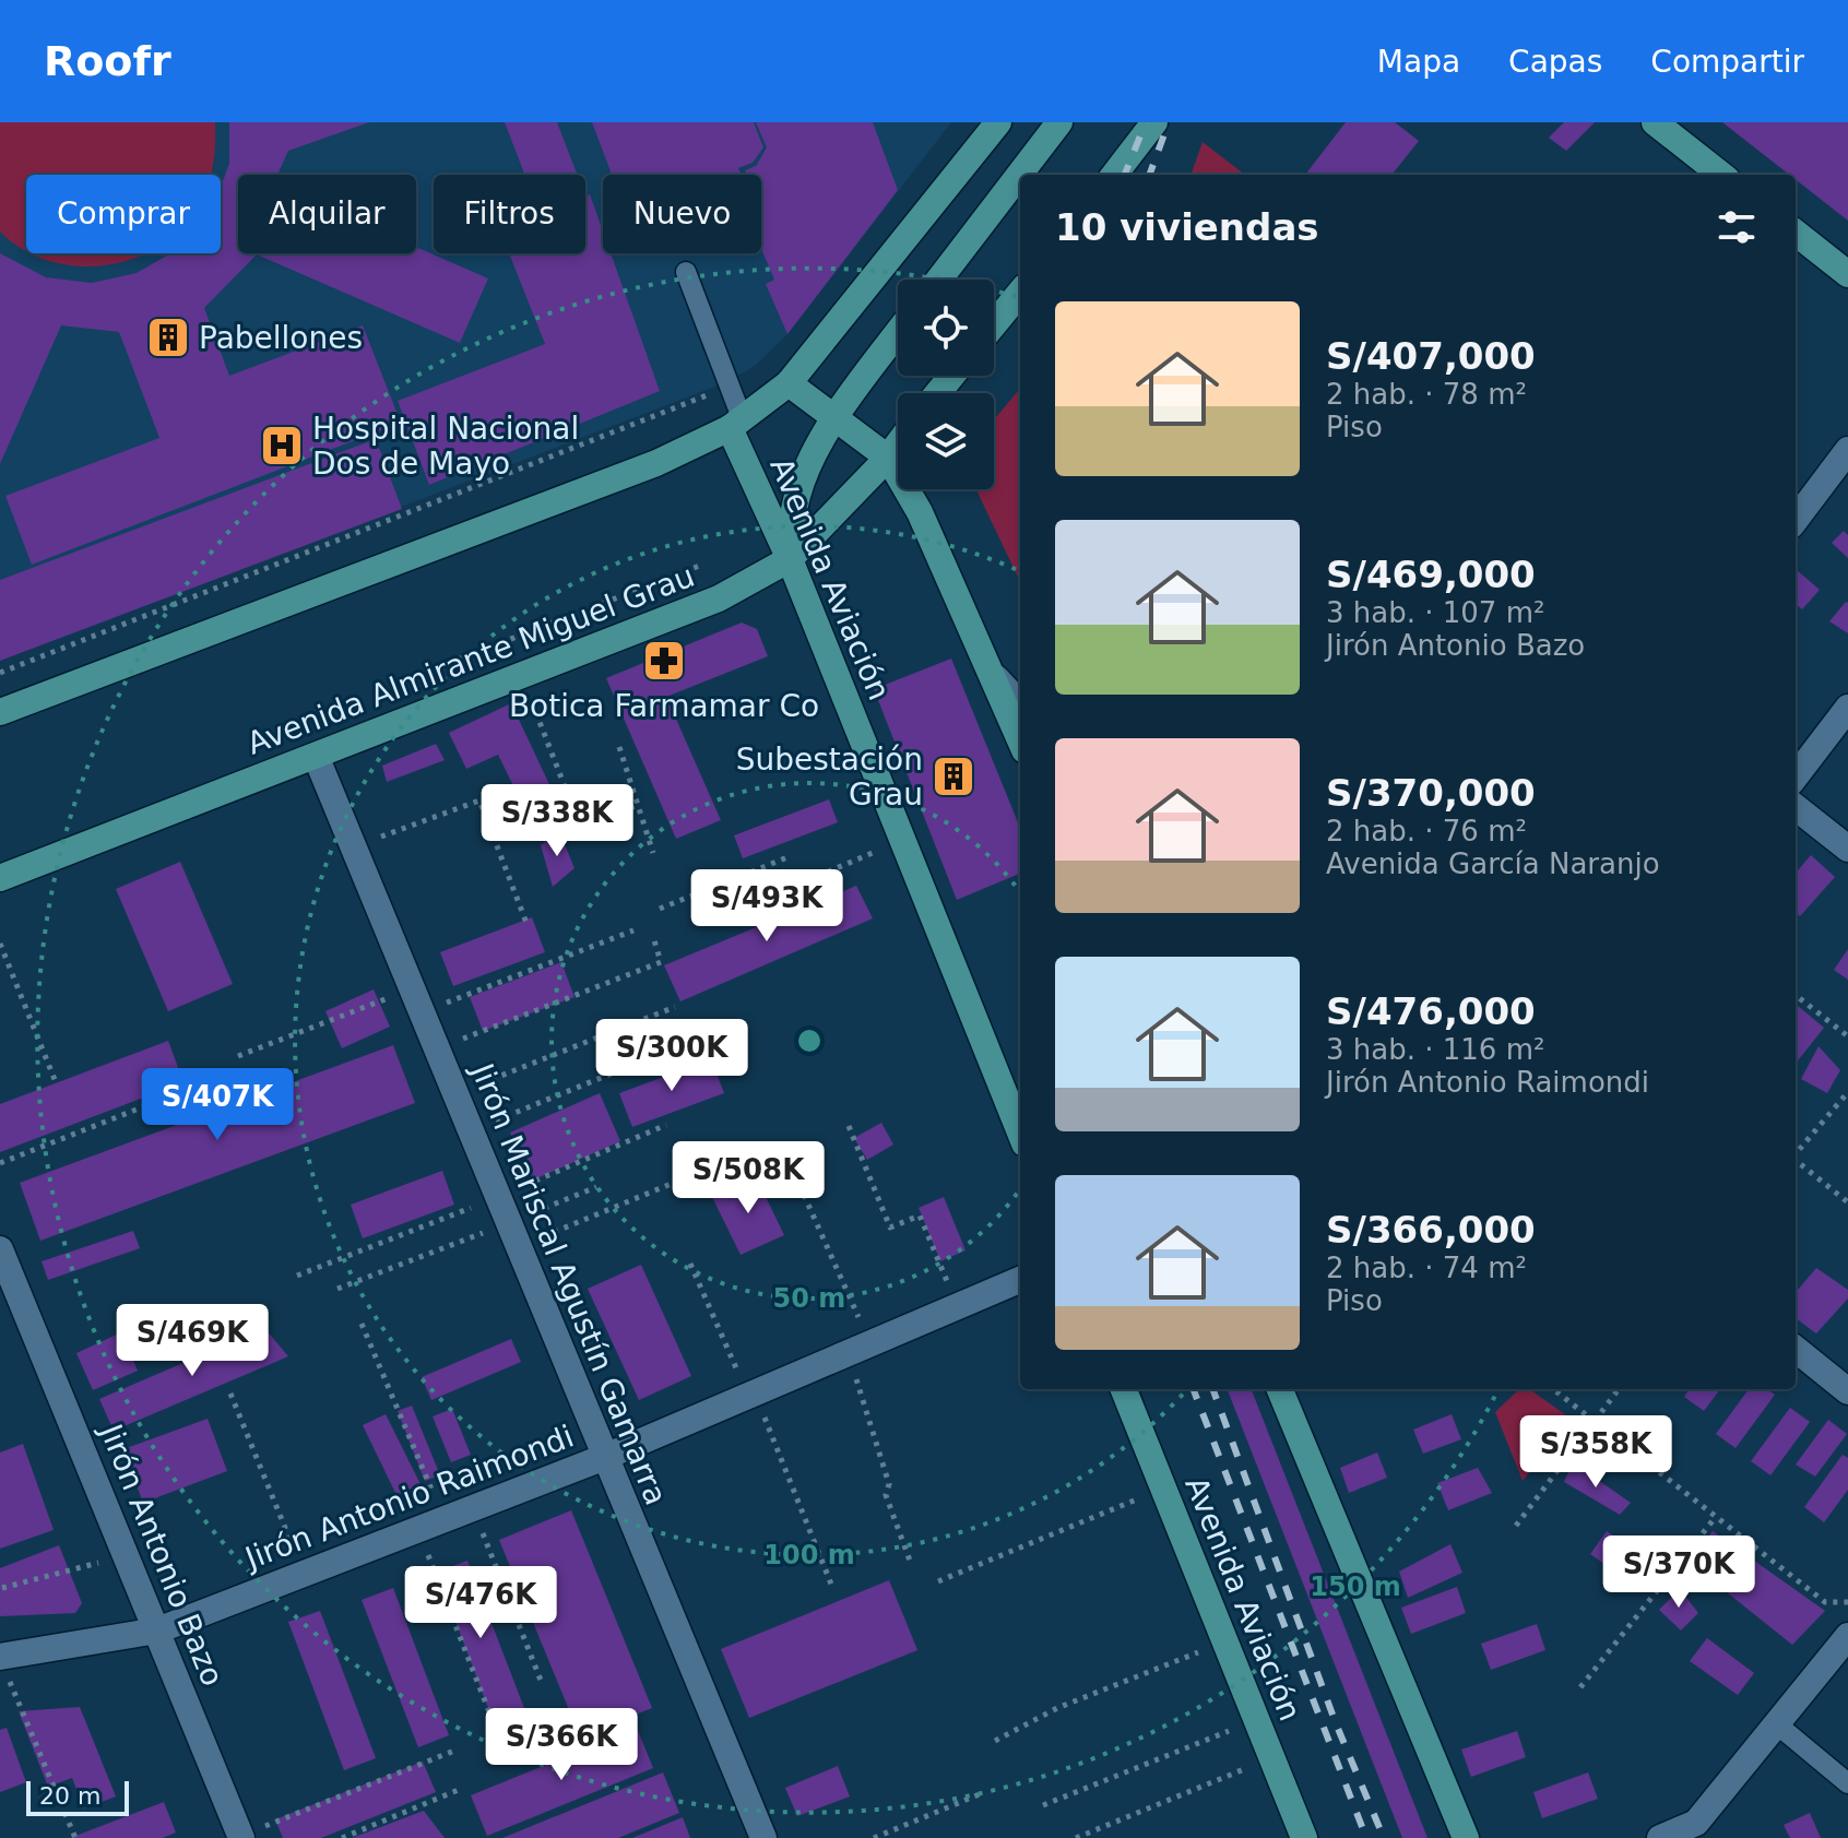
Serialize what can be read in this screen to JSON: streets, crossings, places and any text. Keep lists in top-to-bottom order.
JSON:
{
  "streets": {
    "main road": ["Avenida Aviación", "Avenida Almirante Miguel Grau"],
    "street": ["Jirón Mariscal Agustín Gamarra", "Jirón Antonio Raimondi", "Jirón Antonio Bazo"]
  },
  "crossings": [
    ["Avenida Aviación", "Avenida Almirante Miguel Grau"],
    ["Avenida Almirante Miguel Grau", "Jirón Mariscal Agustín Gamarra"],
    ["Jirón Mariscal Agustín Gamarra", "Jirón Antonio Raimondi"],
    ["Jirón Antonio Raimondi", "Jirón Antonio Bazo"]
  ],
  "places": {
    "building": ["Pabellones", "Subestación Grau"],
    "hospital": ["Hospital Nacional Dos de Mayo"],
    "pharmacy": ["Botica Farmamar Co"]
  },
  "scale_bar": "20 m",
  "page": {
    "header": "Roofr",
    "nav": ["Mapa", "Capas", "Compartir"],
    "chip": [
      "Comprar",
      "Alquilar",
      "Filtros",
      "Nuevo"
    ],
    "heading": "10 viviendas",
    "list": [
      {
        "name": "S/407,000",
        "note": "2 hab. · 78 m² · Piso"
      },
      {
        "name": "S/469,000",
        "note": "3 hab. · 107 m² · Jirón Antonio Bazo"
      },
      {
        "name": "S/370,000",
        "note": "2 hab. · 76 m² · Avenida García Naranjo"
      },
      {
        "name": "S/476,000",
        "note": "3 hab. · 116 m² · Jirón Antonio Raimondi"
      },
      {
        "name": "S/366,000",
        "note": "2 hab. · 74 m² · Piso"
      }
    ],
    "price": [
      "S/338K",
      "S/493K",
      "S/300K",
      "S/407K",
      "S/508K",
      "S/469K",
      "S/358K",
      "S/370K",
      "S/476K",
      "S/366K"
    ],
    "scale": "20 m"
  },
  "rings": ["50 m", "100 m", "150 m"]
}
